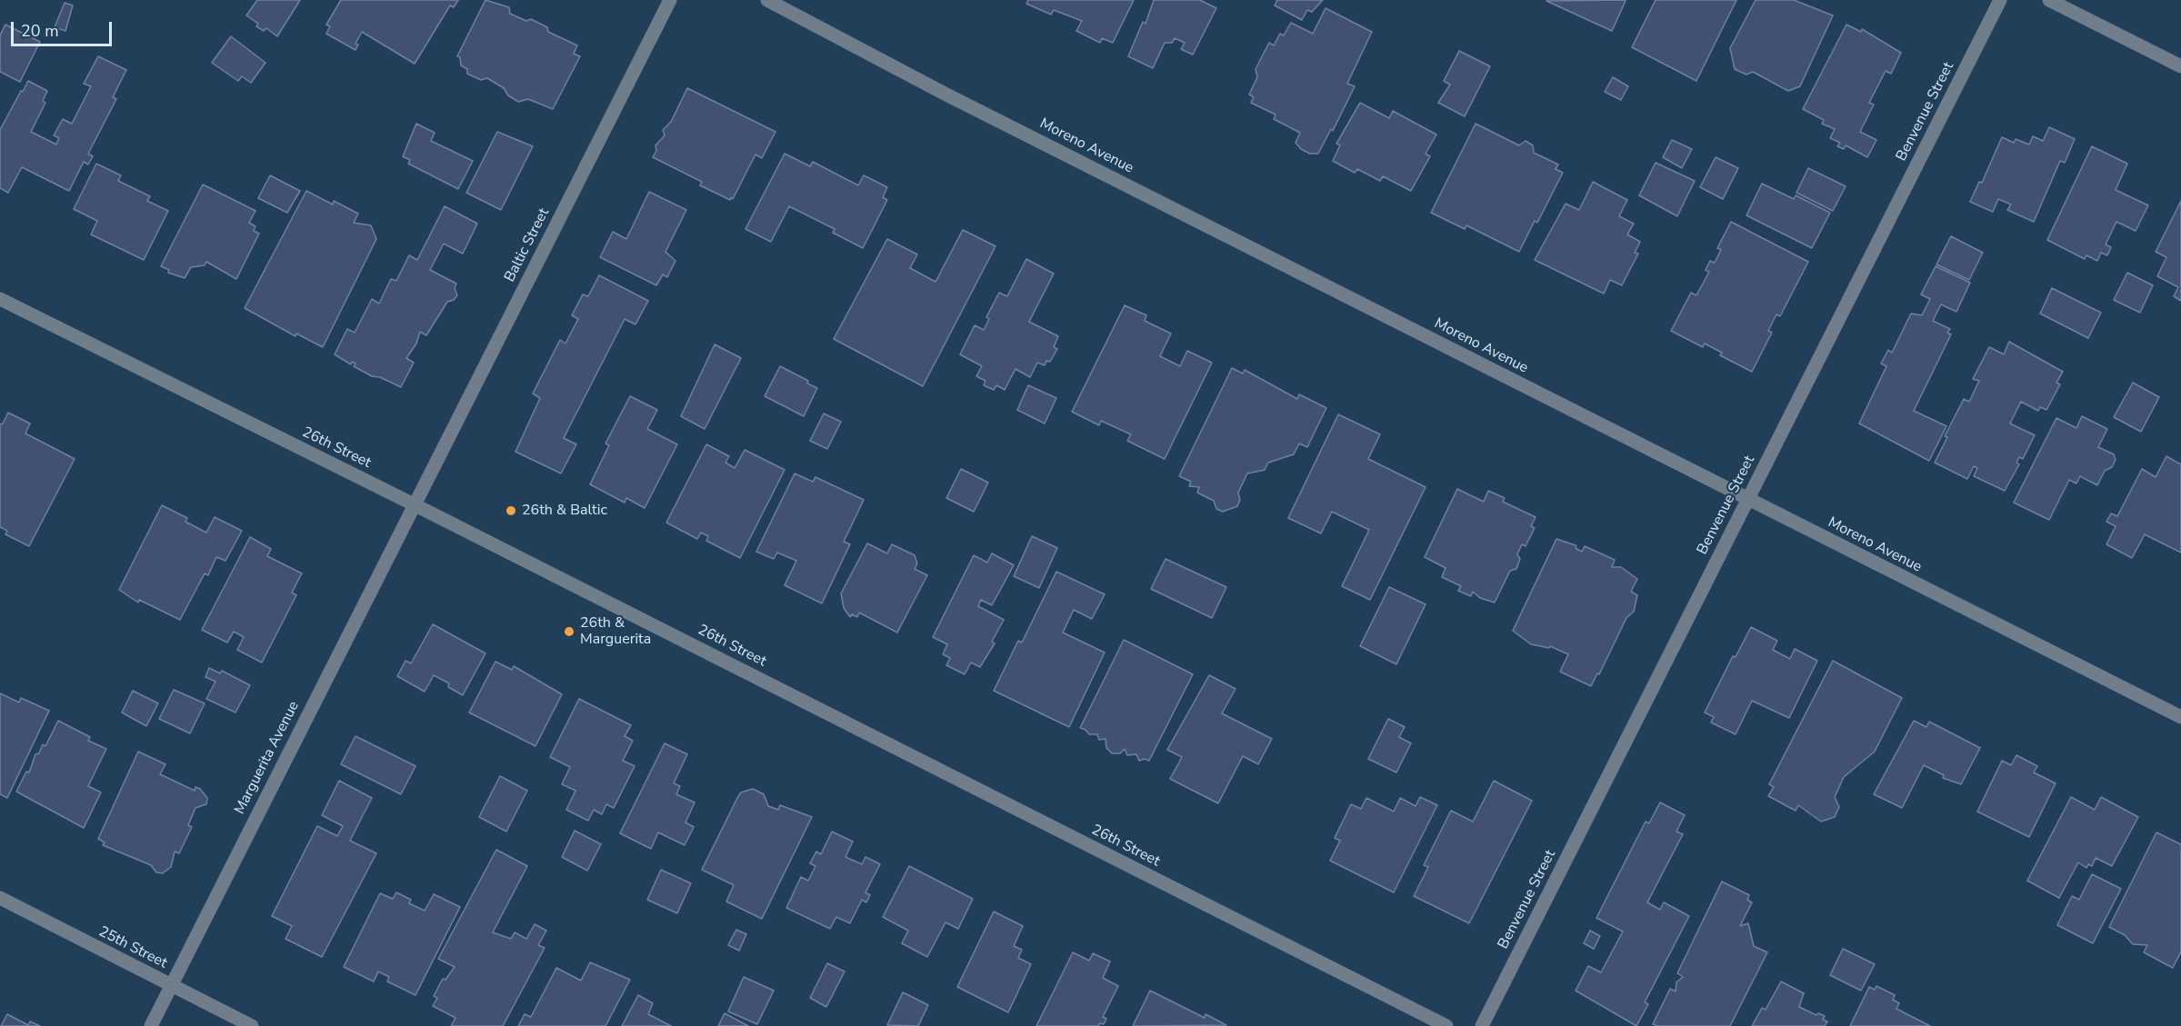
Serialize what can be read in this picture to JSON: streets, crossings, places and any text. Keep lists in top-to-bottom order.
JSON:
{
  "streets": {
    "street": [
      "Benvenue Street",
      "Moreno Avenue",
      "Baltic Street",
      "26th Street",
      "Marguerita Avenue",
      "25th Street"
    ]
  },
  "crossings": [
    ["Benvenue Street", "Moreno Avenue"],
    ["Baltic Street", "26th Street"],
    ["Baltic Street", "Marguerita Avenue"],
    ["26th Street", "Marguerita Avenue"],
    ["Marguerita Avenue", "25th Street"]
  ],
  "places": ["26th & Baltic", "26th & Marguerita"],
  "scale_bar": "20 m"
}
